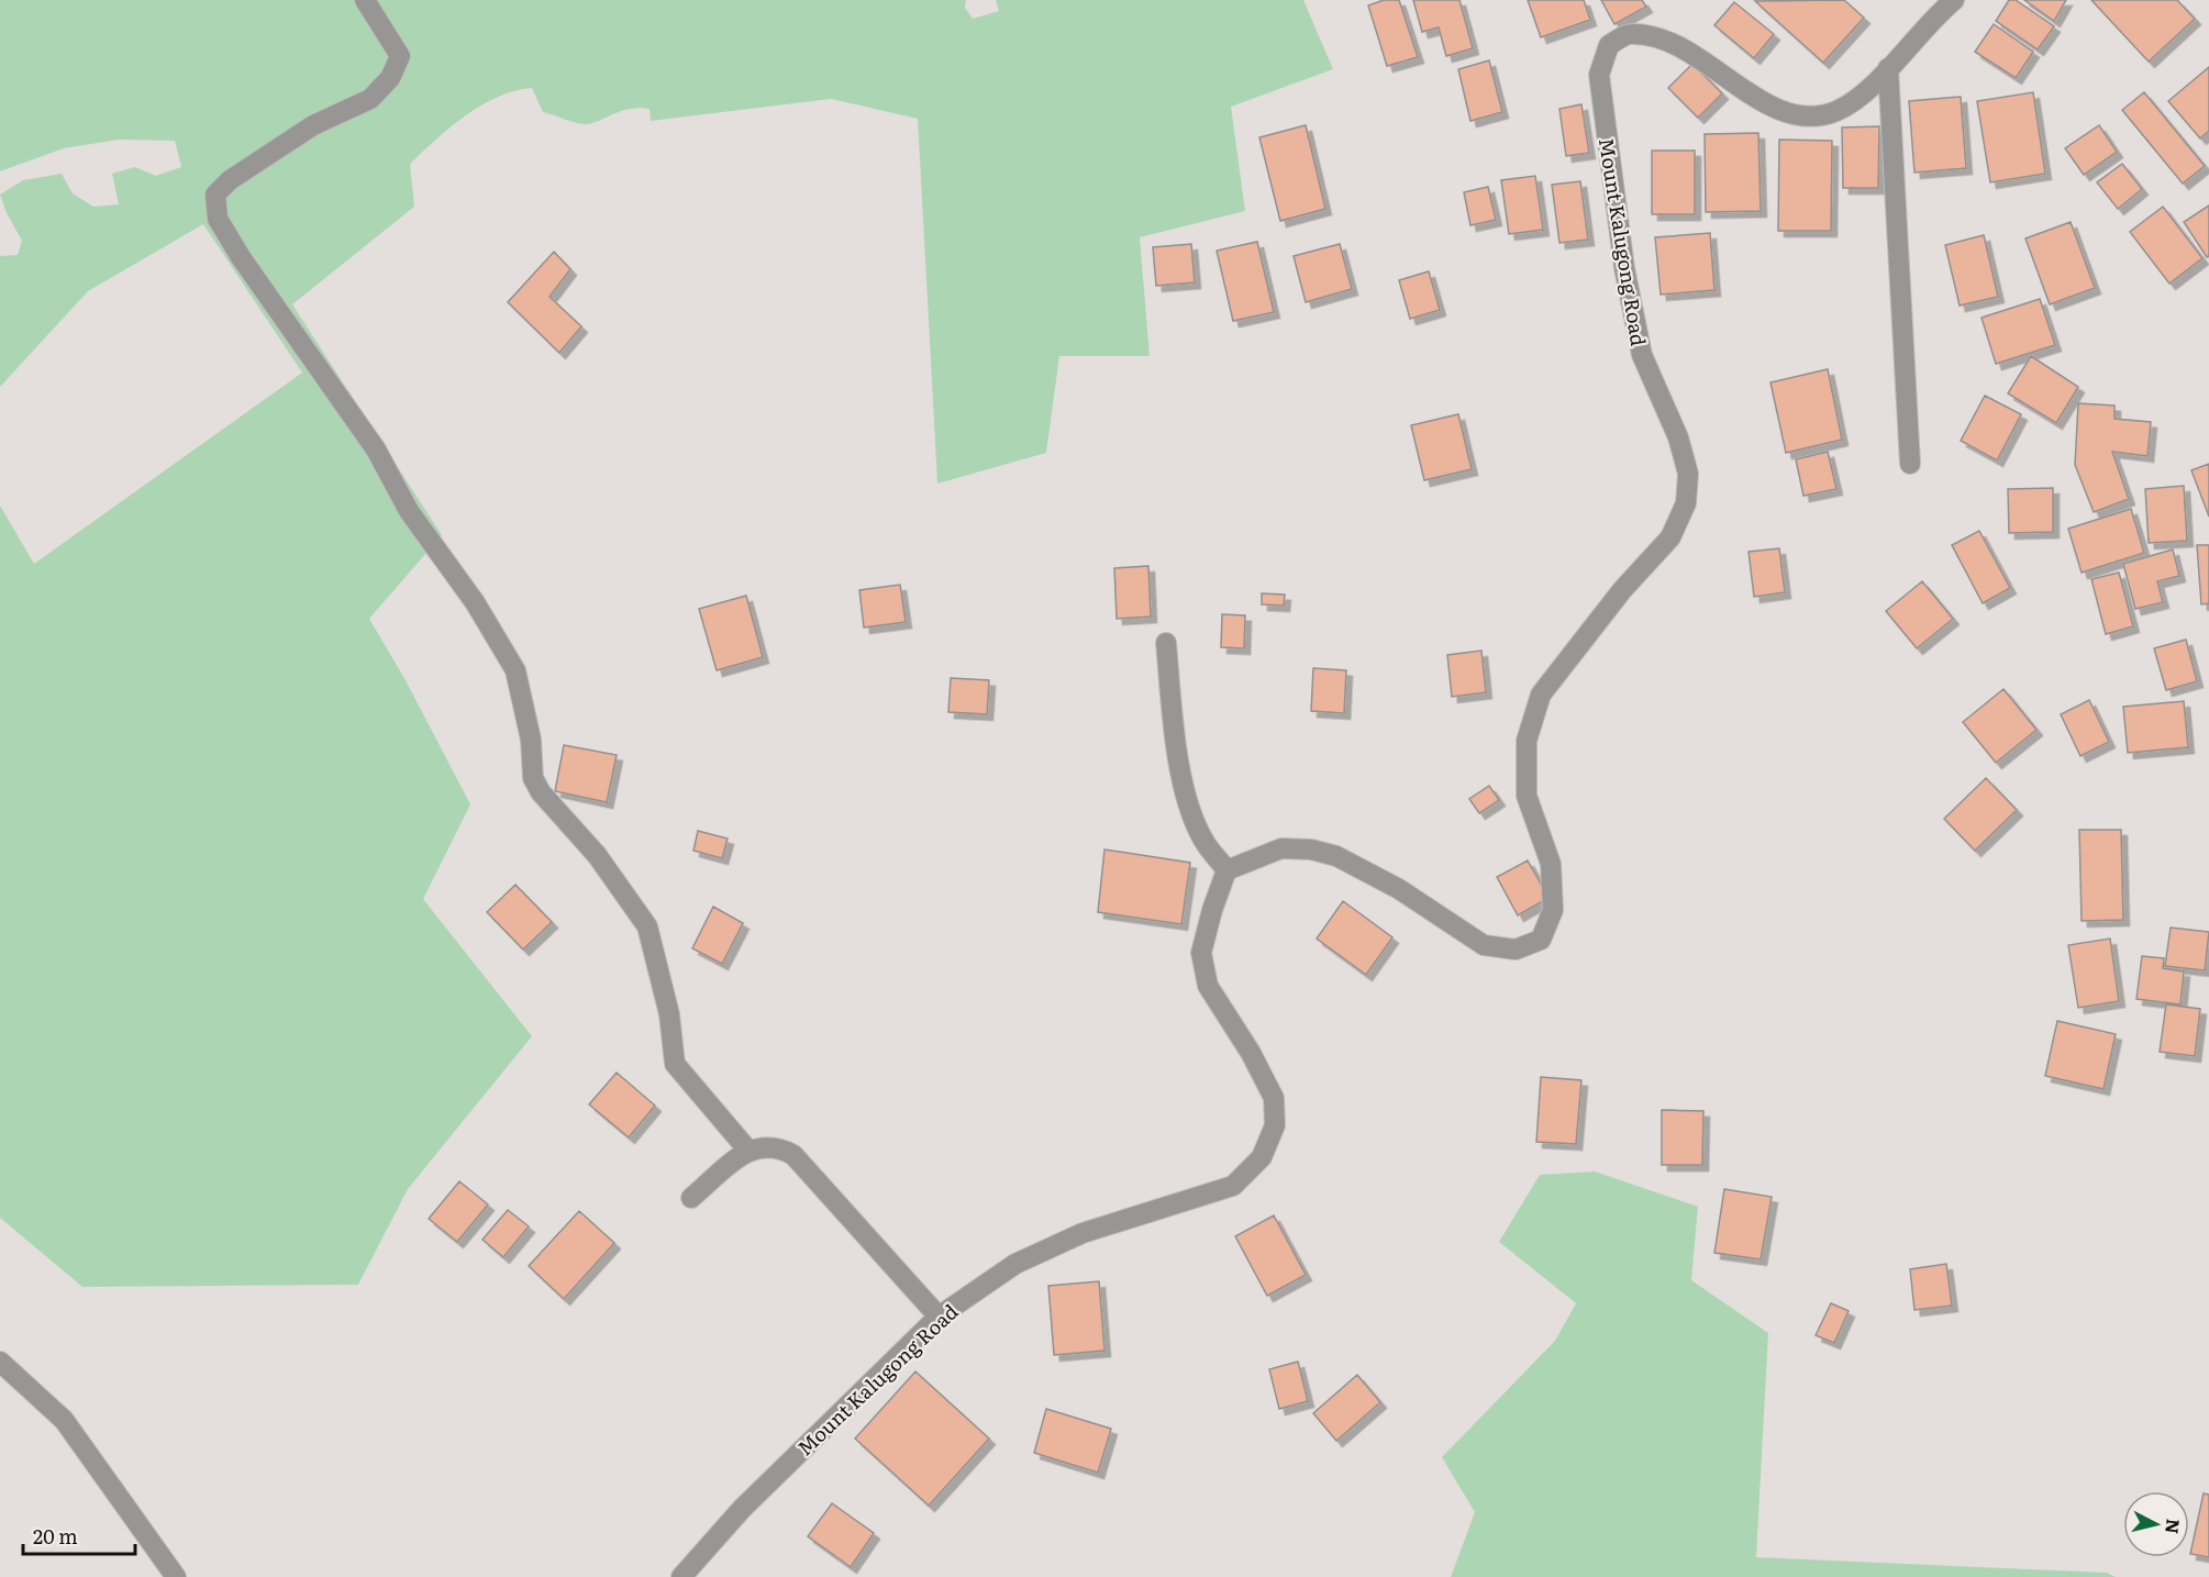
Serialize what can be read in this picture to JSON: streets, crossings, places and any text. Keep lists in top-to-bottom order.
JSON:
{
  "streets": {
    "street": ["Mount Kalugong Road"]
  },
  "scale_bar": "20 m",
  "north": "right"
}
